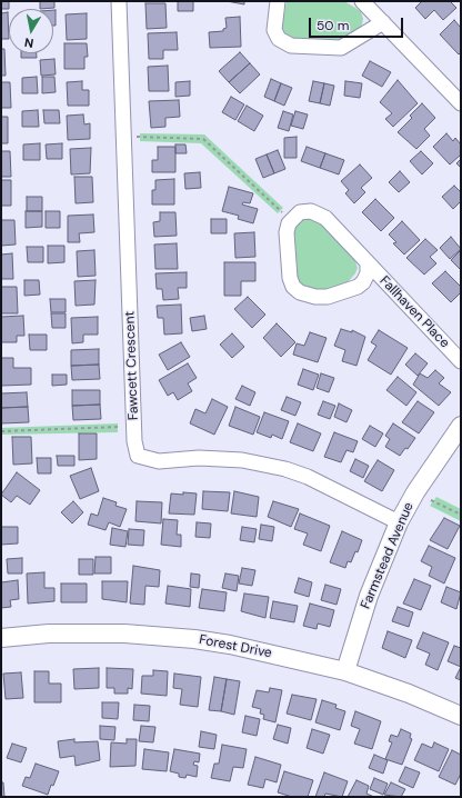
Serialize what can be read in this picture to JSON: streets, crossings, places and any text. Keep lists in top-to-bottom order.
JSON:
{
  "streets": {
    "street": [
      "Fallhaven Place",
      "Fawcett Crescent",
      "Farmstead Avenue",
      "Forest Drive"
    ]
  },
  "crossings": [
    ["Fawcett Crescent", "Farmstead Avenue"],
    ["Farmstead Avenue", "Forest Drive"]
  ],
  "scale_bar": "50 m",
  "north": "bottom"
}
